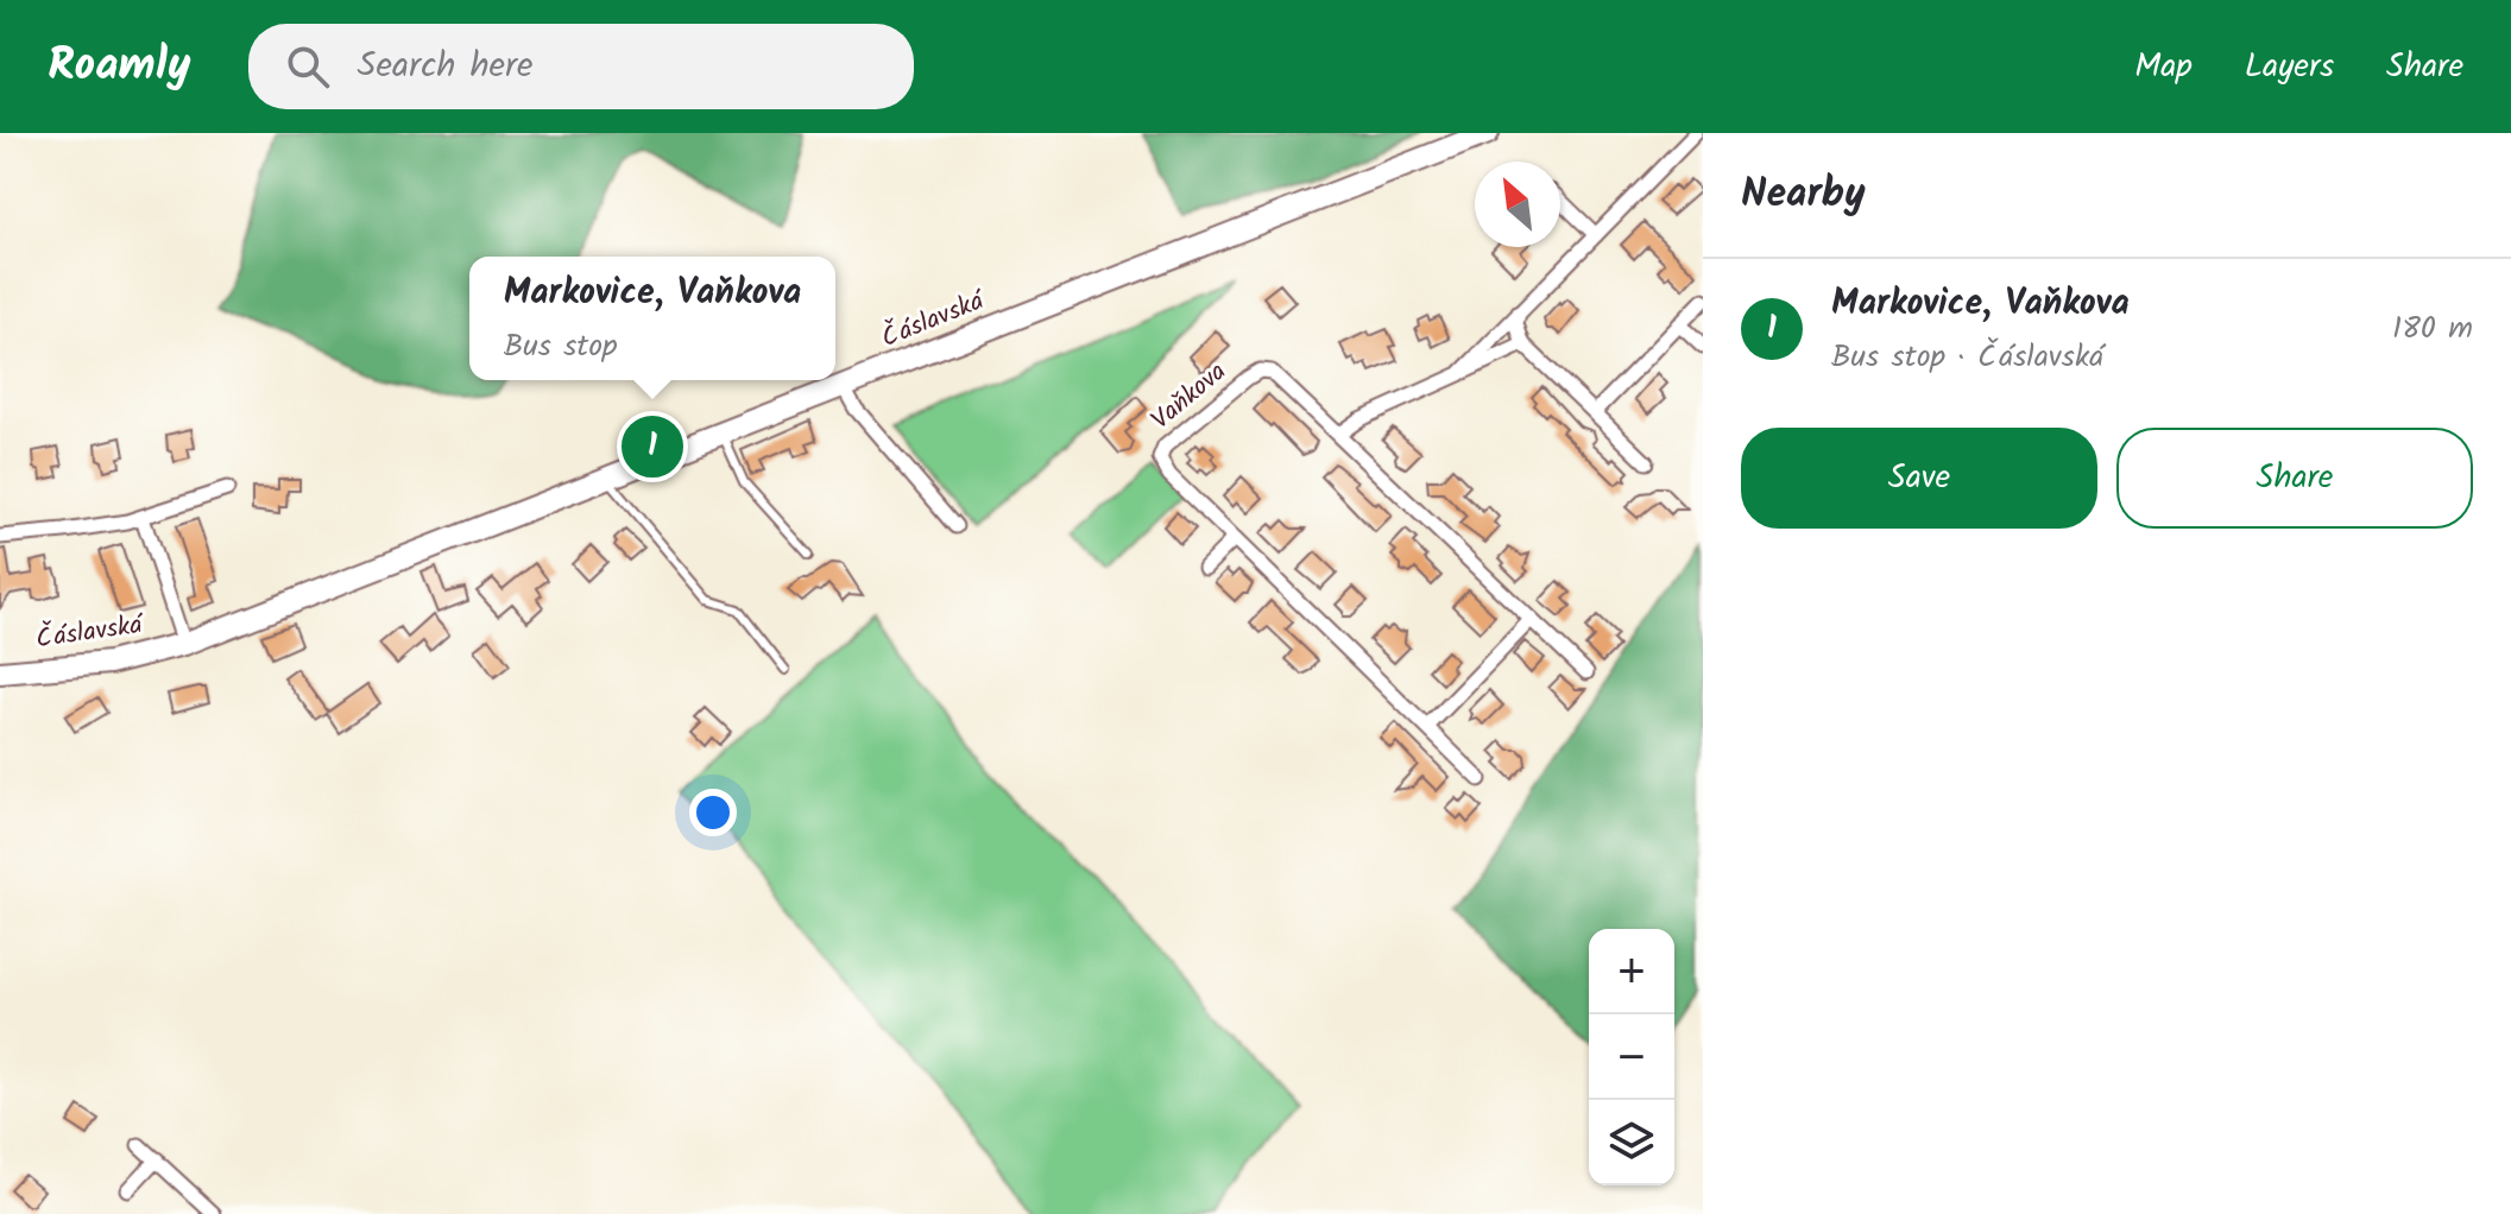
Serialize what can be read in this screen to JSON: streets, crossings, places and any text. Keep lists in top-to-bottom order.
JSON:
{
  "streets": {
    "main road": ["Čáslavská"],
    "street": ["Vaňkova"]
  },
  "north": "top left",
  "page": {
    "header": "Roamly",
    "search": "Search here",
    "nav": ["Map", "Layers", "Share"],
    "heading": "Nearby",
    "popup": ["Markovice, Vaňkova", "Bus stop"],
    "list": [
      {
        "mark": "1",
        "name": "Markovice, Vaňkova",
        "note": "Bus stop · Čáslavská",
        "value": "180 m"
      }
    ],
    "buttons": ["Save", "Share"],
    "pins": "1",
    "map_buttons": ["+", "−"]
  }
}
